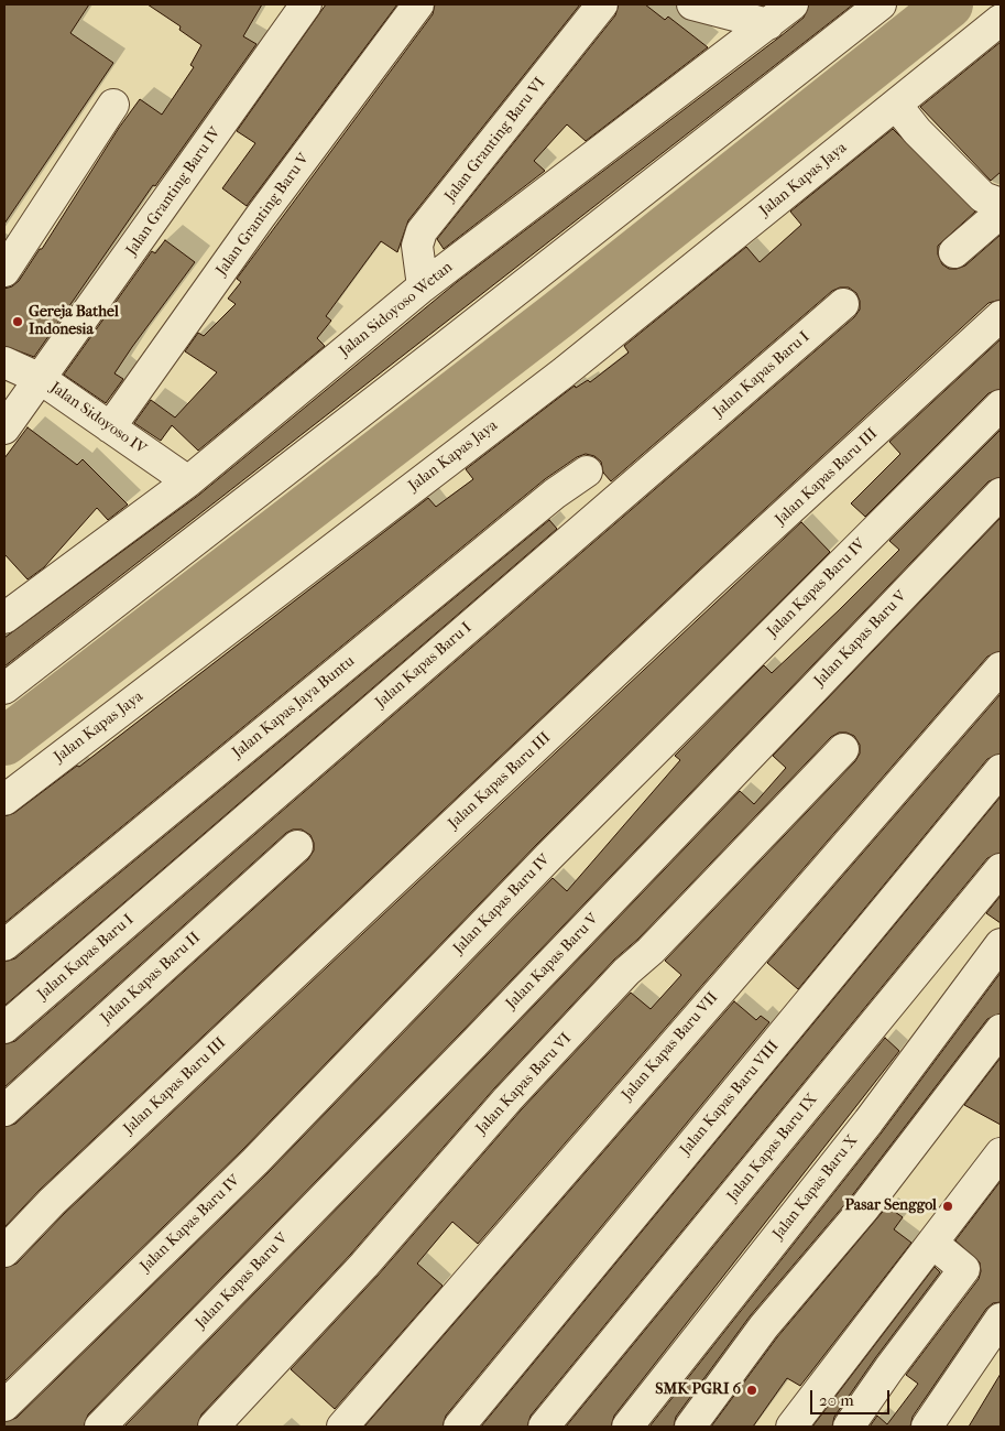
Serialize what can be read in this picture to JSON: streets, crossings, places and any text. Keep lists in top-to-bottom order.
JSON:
{
  "streets": {
    "street": [
      "Jalan Granting Baru VI",
      "Jalan Kapas Jaya",
      "Jalan Granting Baru IV",
      "Jalan Granting Baru V",
      "Jalan Sidoyoso Wetan",
      "Jalan Kapas Baru I",
      "Jalan Sidoyoso IV",
      "Jalan Kapas Baru III",
      "Jalan Kapas Baru IV",
      "Jalan Kapas Baru V",
      "Jalan Kapas Jaya Buntu",
      "Jalan Kapas Baru II",
      "Jalan Kapas Baru VII",
      "Jalan Kapas Baru VI",
      "Jalan Kapas Baru VIII",
      "Jalan Kapas Baru IX",
      "Jalan Kapas Baru X"
    ]
  },
  "crossings": [
    ["Jalan Granting Baru VI", "Jalan Sidoyoso Wetan"],
    ["Jalan Granting Baru IV", "Jalan Sidoyoso IV"],
    ["Jalan Granting Baru V", "Jalan Sidoyoso IV"],
    ["Jalan Sidoyoso Wetan", "Jalan Sidoyoso IV"]
  ],
  "places": ["Gereja Bathel Indonesia", "Pasar Senggol", "SMK PGRI 6"],
  "scale_bar": "20 m"
}
